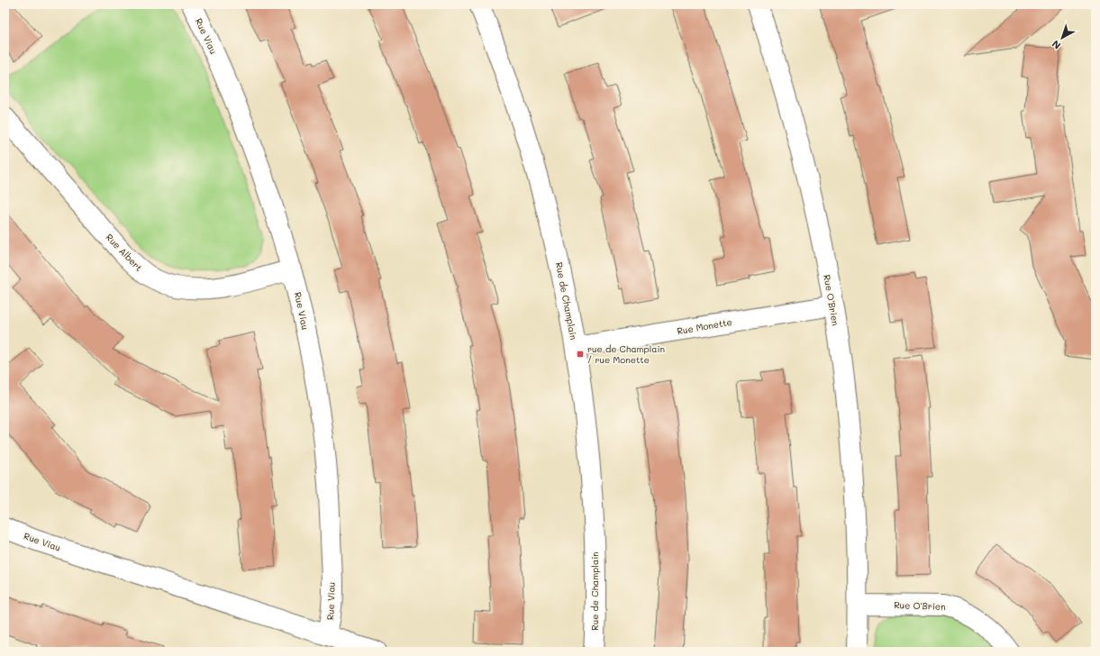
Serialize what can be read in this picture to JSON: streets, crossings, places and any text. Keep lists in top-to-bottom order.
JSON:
{
  "streets": {
    "street": [
      "Rue Viau",
      "Rue Albert",
      "Rue O'Brien",
      "Rue de Champlain",
      "Rue Monette"
    ]
  },
  "crossings": [
    ["Rue Viau", "Rue Albert"],
    ["Rue O'Brien", "Rue Monette"],
    ["Rue de Champlain", "Rue Monette"]
  ],
  "places": {
    "transit": ["rue de Champlain / rue Monette"]
  },
  "north": "bottom left"
}
